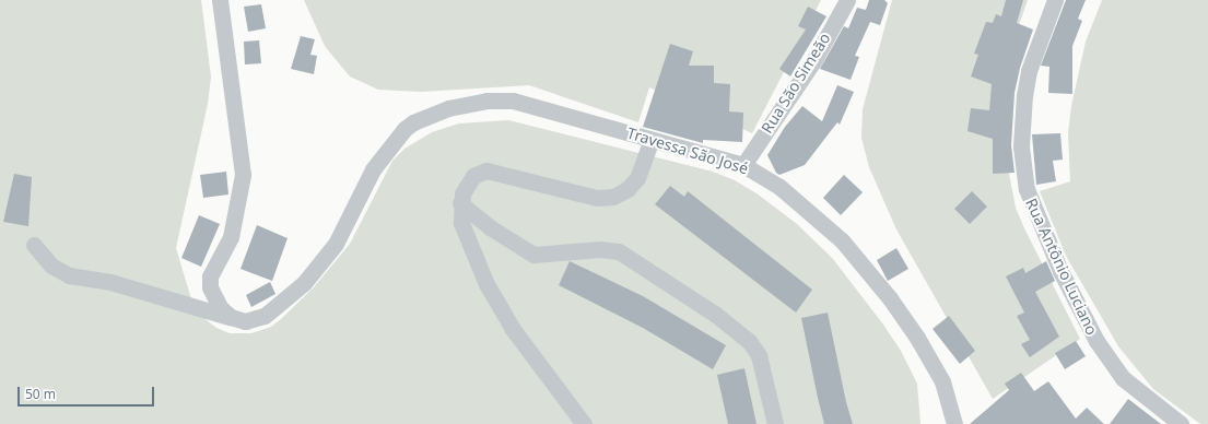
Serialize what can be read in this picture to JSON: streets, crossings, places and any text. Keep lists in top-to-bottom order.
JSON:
{
  "streets": {
    "street": ["Rua São Simeão", "Travessa São José", "Rua Antônio Luciano"]
  },
  "crossings": [
    ["Rua São Simeão", "Travessa São José"]
  ],
  "scale_bar": "50 m"
}
